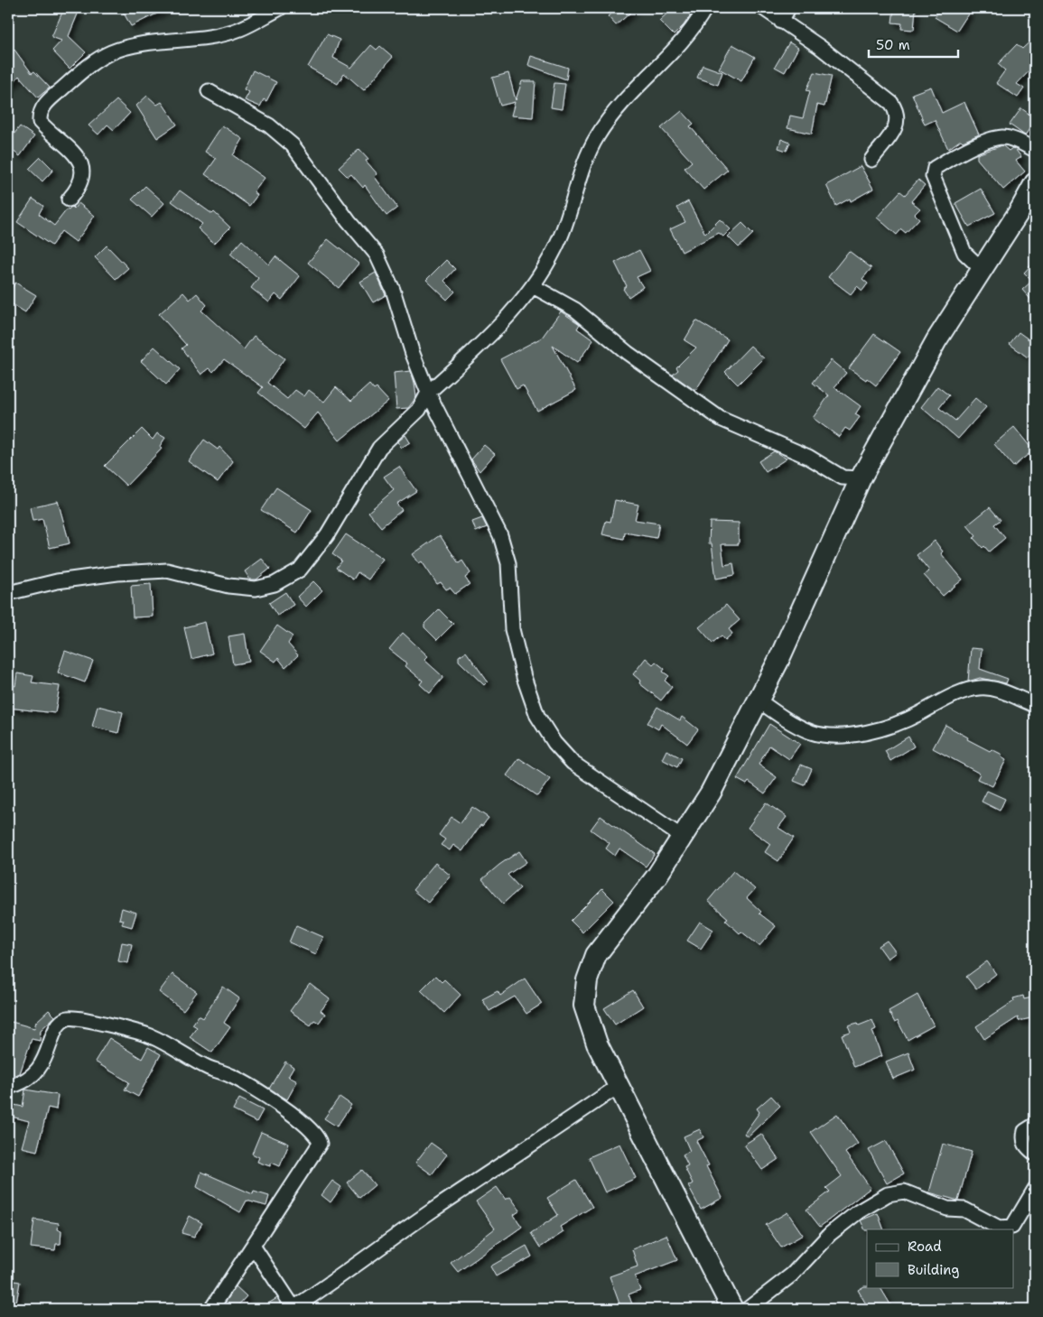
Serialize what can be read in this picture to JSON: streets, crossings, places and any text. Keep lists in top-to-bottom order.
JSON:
{
  "legend": ["Road", "Building"],
  "scale_bar": "50 m"
}
